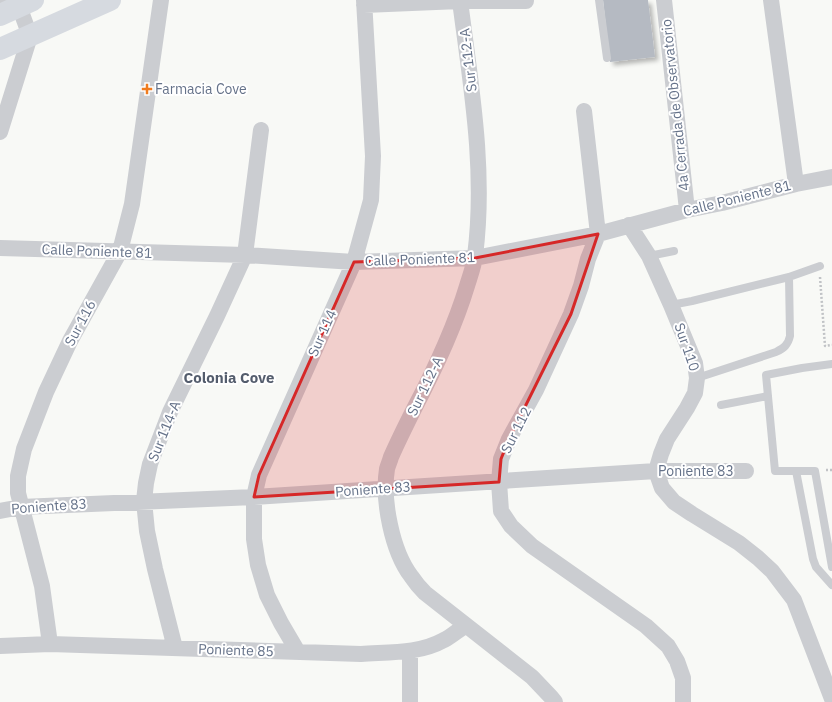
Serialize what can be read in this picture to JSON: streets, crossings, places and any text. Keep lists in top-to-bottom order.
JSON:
{
  "streets": {
    "street": [
      "Sur 112-A",
      "4a Cerrada de Observatorio",
      "Calle Poniente 81",
      "Sur 116",
      "Sur 114",
      "Sur 110",
      "Sur 112",
      "Sur 114-A",
      "Poniente 83",
      "Poniente 85"
    ]
  },
  "crossings": [
    ["Sur 112-A", "Calle Poniente 81"],
    ["Sur 112-A", "Poniente 83"],
    ["Sur 112-A", "Poniente 85"],
    ["4a Cerrada de Observatorio", "Calle Poniente 81"],
    ["Calle Poniente 81", "Sur 116"],
    ["Calle Poniente 81", "Sur 114"],
    ["Calle Poniente 81", "Sur 110"],
    ["Calle Poniente 81", "Sur 112"],
    ["Calle Poniente 81", "Sur 114-A"],
    ["Sur 116", "Poniente 83"],
    ["Sur 116", "Poniente 85"],
    ["Sur 114", "Poniente 83"],
    ["Sur 114", "Poniente 85"],
    ["Sur 110", "Poniente 83"],
    ["Sur 112", "Poniente 83"],
    ["Sur 114-A", "Poniente 83"],
    ["Sur 114-A", "Poniente 85"]
  ],
  "districts": ["Colonia Cove"],
  "places": {
    "health": ["Farmacia Cove"]
  }
}
